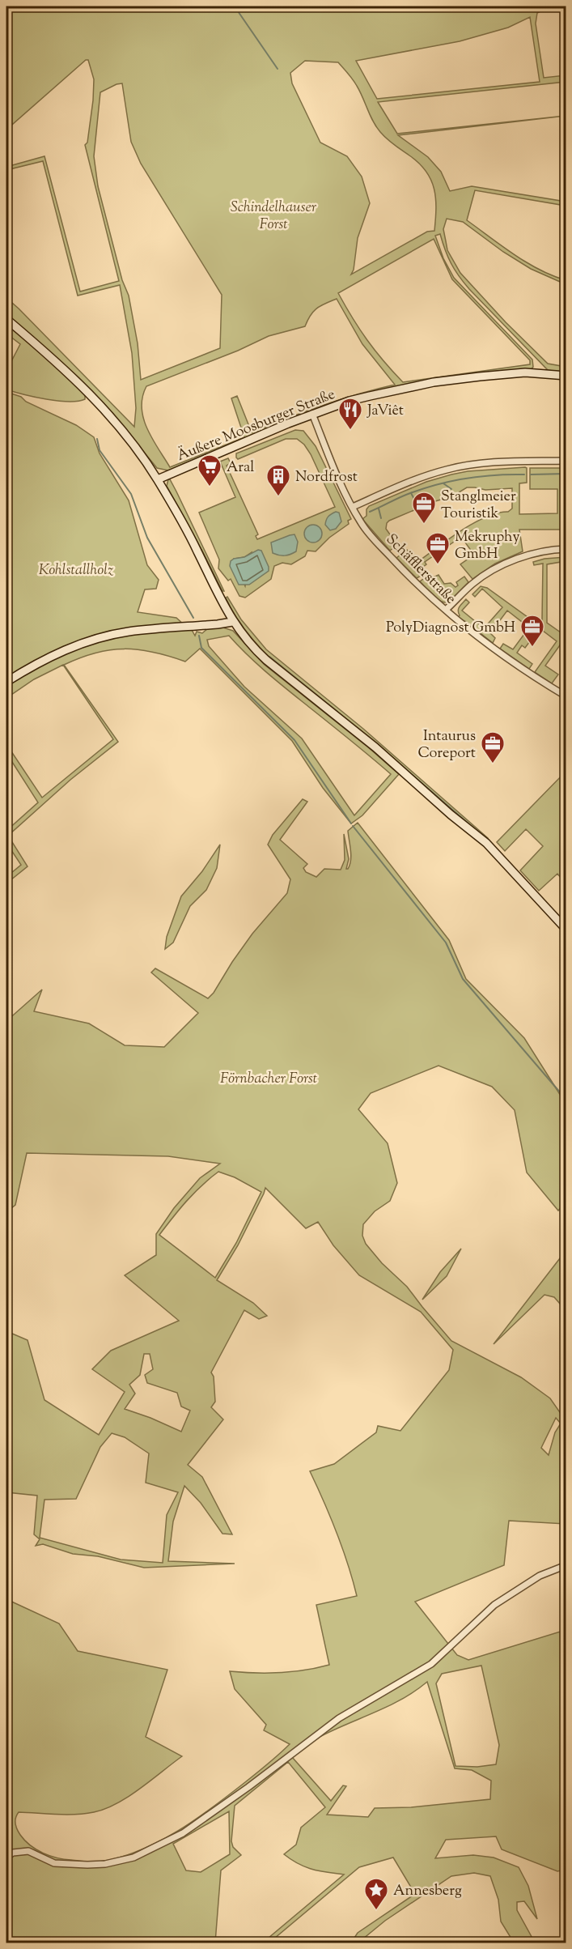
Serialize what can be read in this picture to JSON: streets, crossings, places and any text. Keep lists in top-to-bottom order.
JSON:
{
  "streets": {
    "main road": ["Äußere Moosburger Straße"],
    "street": ["Schäfflerstraße"]
  },
  "crossings": [
    ["Äußere Moosburger Straße", "Schäfflerstraße"]
  ],
  "parks": ["Schindelhauser Forst", "Kohlstallholz", "Förnbacher Forst"],
  "places": {
    "restaurant": ["JaViêt"],
    "supermarket": ["Aral"],
    "building": ["Nordfrost"],
    "office": [
      "Stanglmeier Touristik",
      "Mekruphy GmbH",
      "PolyDiagnost GmbH",
      "Intaurus Coreport"
    ],
    "place": ["Annesberg"]
  }
}
